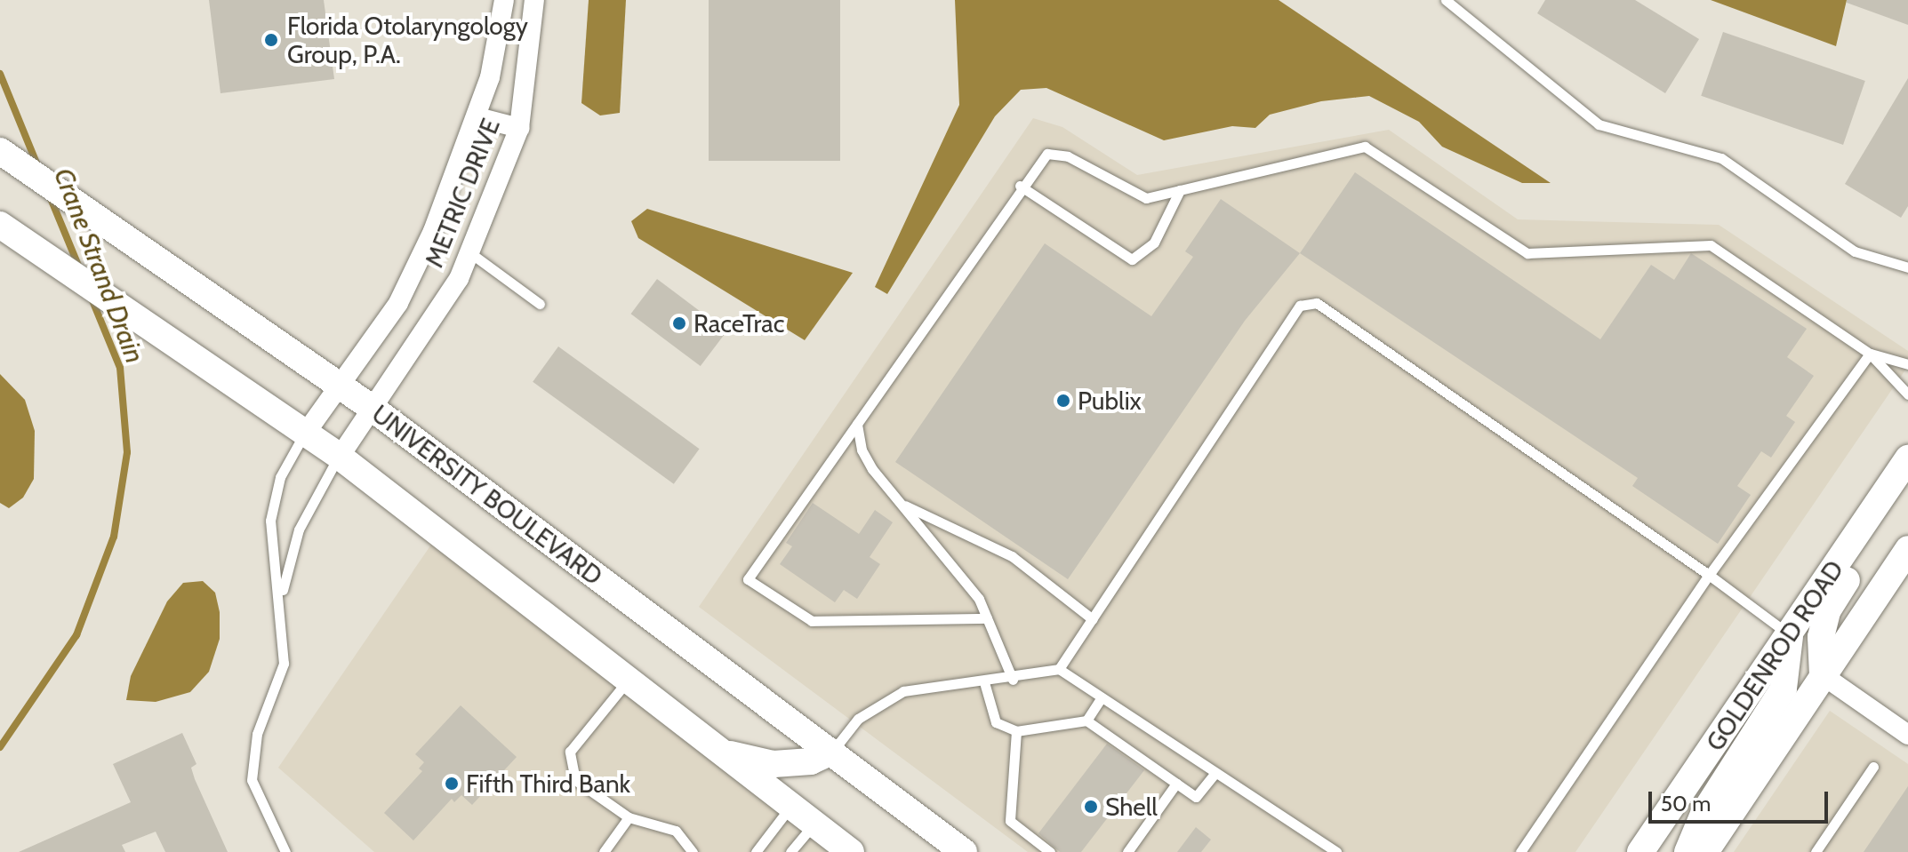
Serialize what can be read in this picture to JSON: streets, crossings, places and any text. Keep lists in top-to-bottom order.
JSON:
{
  "streets": {
    "street": ["METRIC DRIVE", "UNIVERSITY BOULEVARD", "GOLDENROD ROAD"]
  },
  "crossings": [
    ["METRIC DRIVE", "UNIVERSITY BOULEVARD"]
  ],
  "water": ["Crane Strand Drain"],
  "places": [
    "Florida Otolaryngology Group, P.A.",
    "RaceTrac",
    "Publix",
    "Fifth Third Bank",
    "Shell"
  ],
  "scale_bar": "50 m"
}
